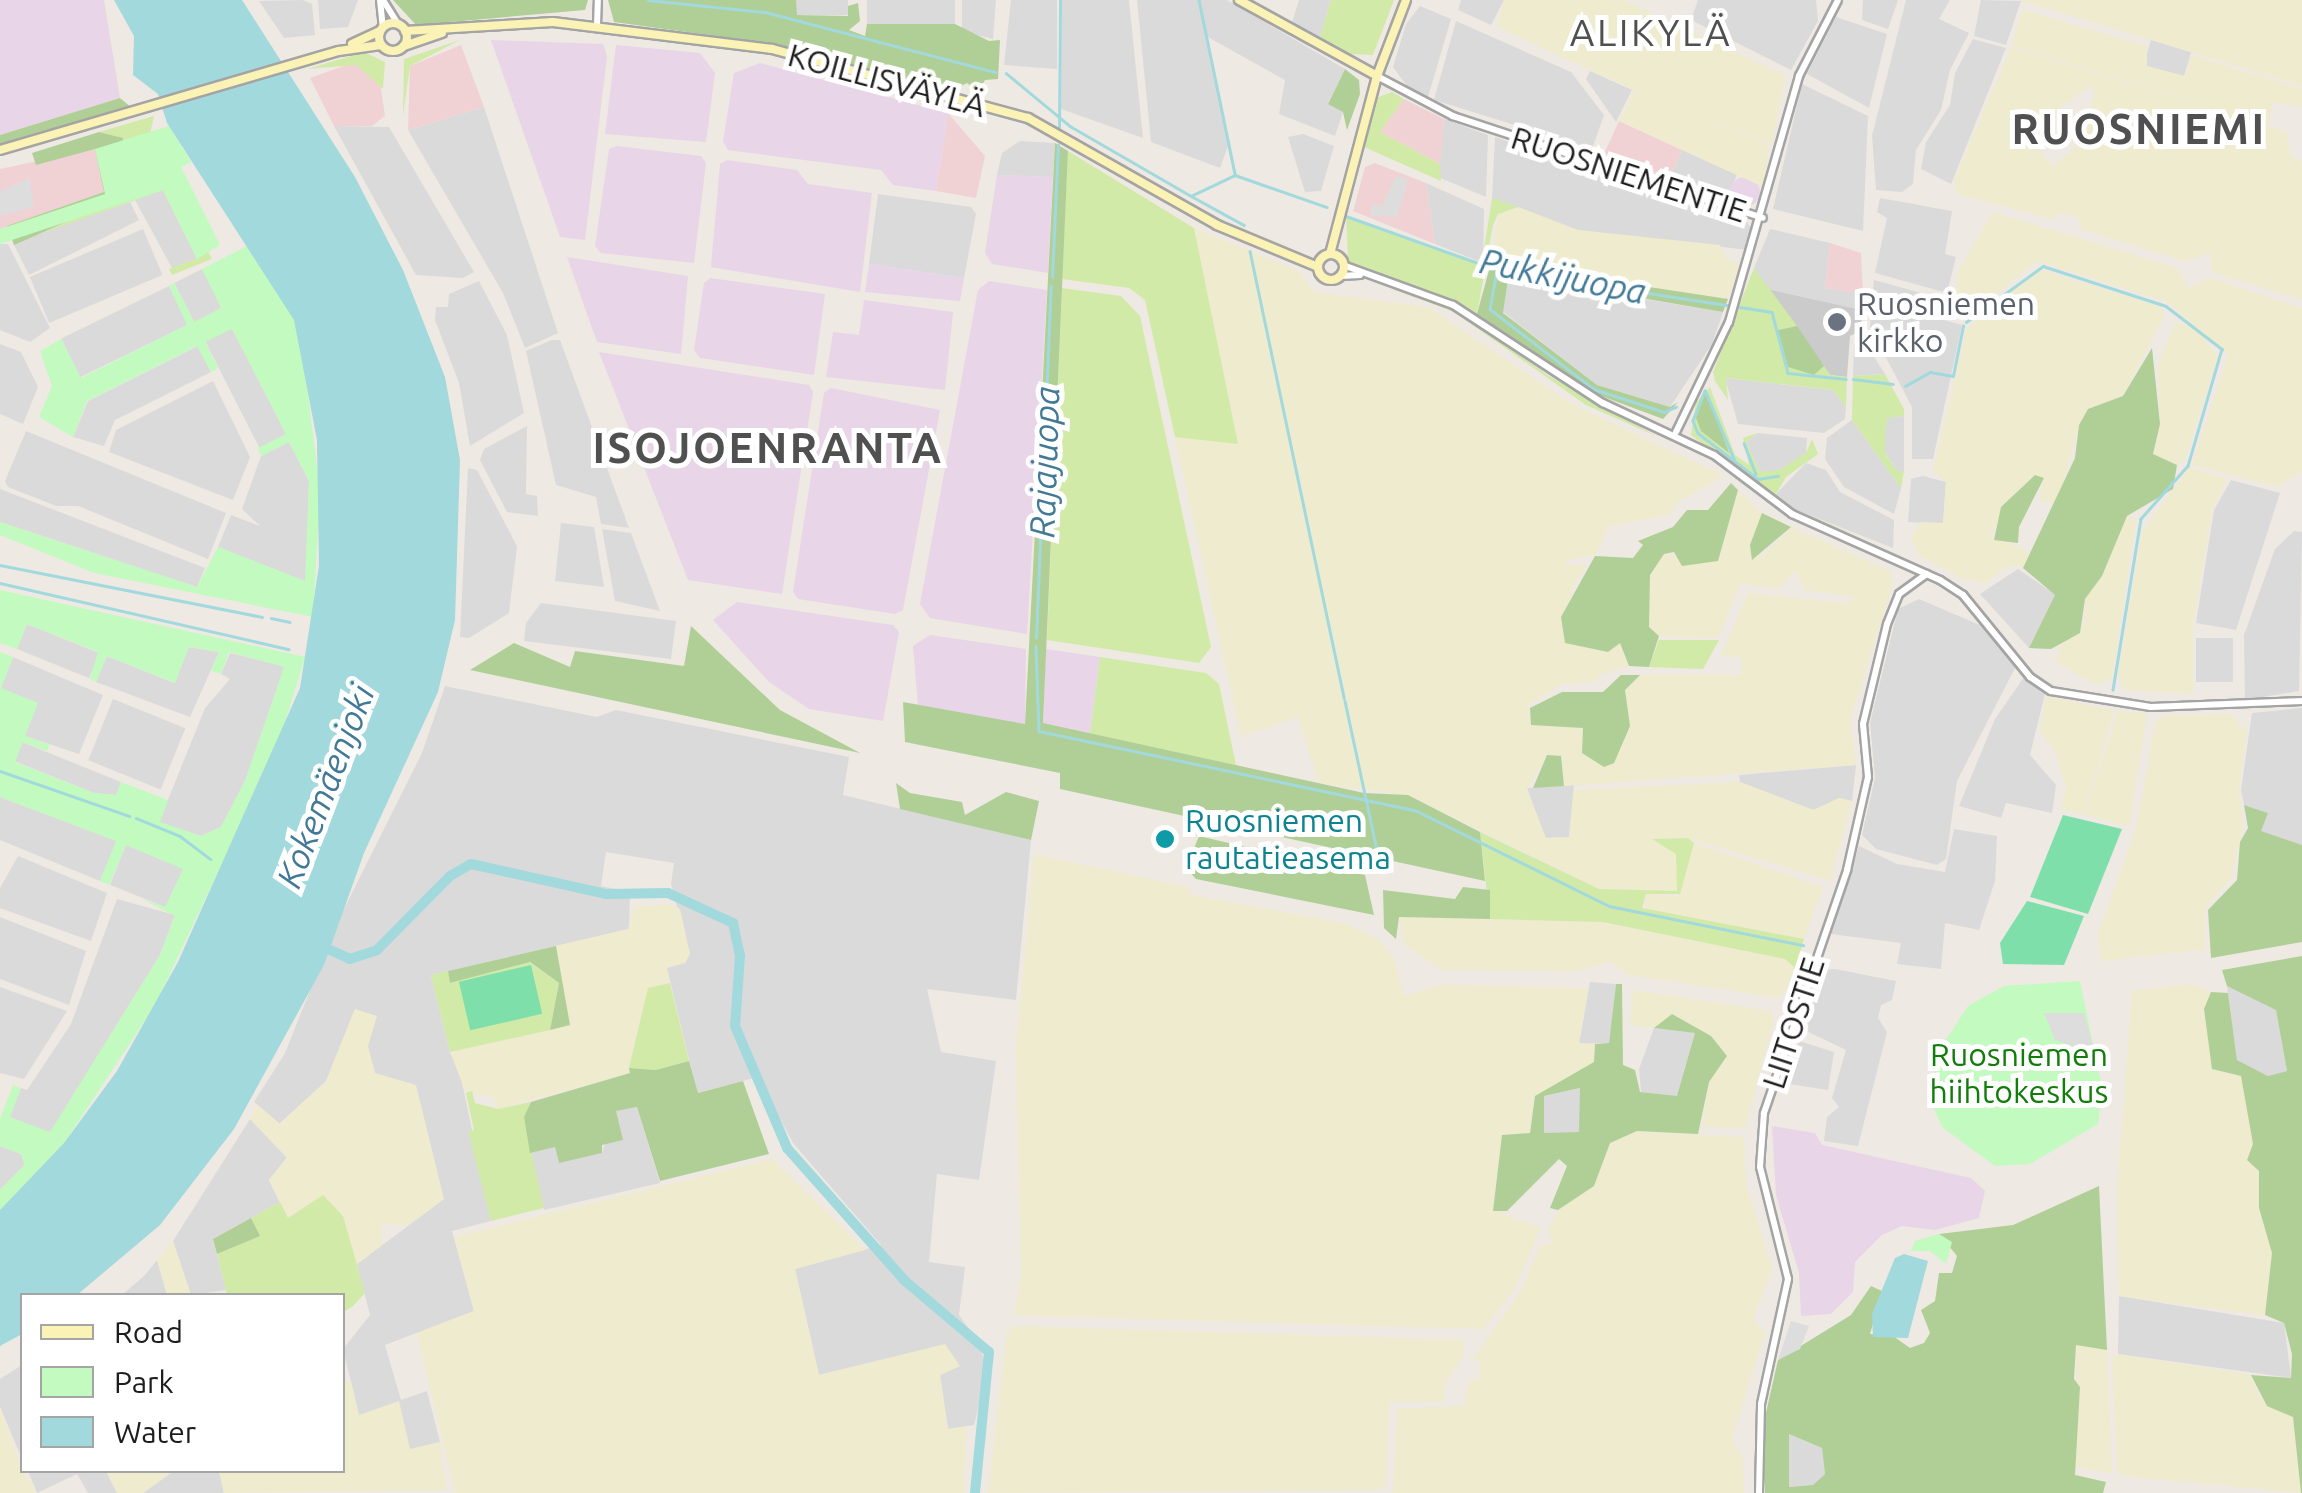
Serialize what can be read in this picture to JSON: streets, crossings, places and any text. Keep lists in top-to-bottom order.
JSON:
{
  "streets": {
    "main road": ["KOILLISVÄYLÄ", "RUOSNIEMENTIE"],
    "street": ["LIITOSTIE"]
  },
  "districts": ["ALIKYLÄ", "RUOSNIEMI", "ISOJOENRANTA"],
  "water": ["Pukkijuopa", "Rajajuopa", "Kokemäenjoki"],
  "parks": ["Ruosniemen hiihtokeskus"],
  "places": ["Ruosniemen kirkko", "Ruosniemen rautatieasema"],
  "legend": ["Road", "Park", "Water"]
}
